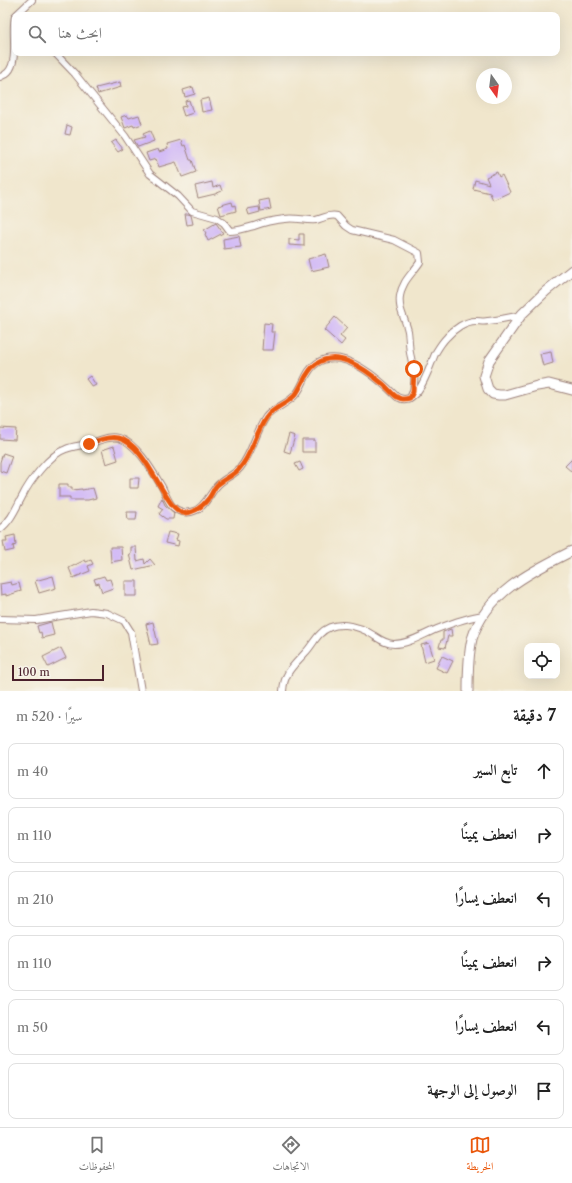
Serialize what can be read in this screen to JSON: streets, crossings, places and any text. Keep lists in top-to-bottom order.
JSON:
{
  "scale_bar": "100 m",
  "north": "bottom",
  "page": {
    "search": "ابحث هنا",
    "scale": "100 m",
    "heading": ["7 دقيقة", "سيرًا · 520 m"],
    "list": [
      ["تابع السير", "40 m"],
      ["انعطف يمينًا", "110 m"],
      ["انعطف يسارًا", "210 m"],
      ["انعطف يمينًا", "110 m"],
      ["انعطف يسارًا", "50 m"],
      "الوصول إلى الوجهة"
    ],
    "nav": ["الخريطة", "الاتجاهات", "المحفوظات"]
  }
}
